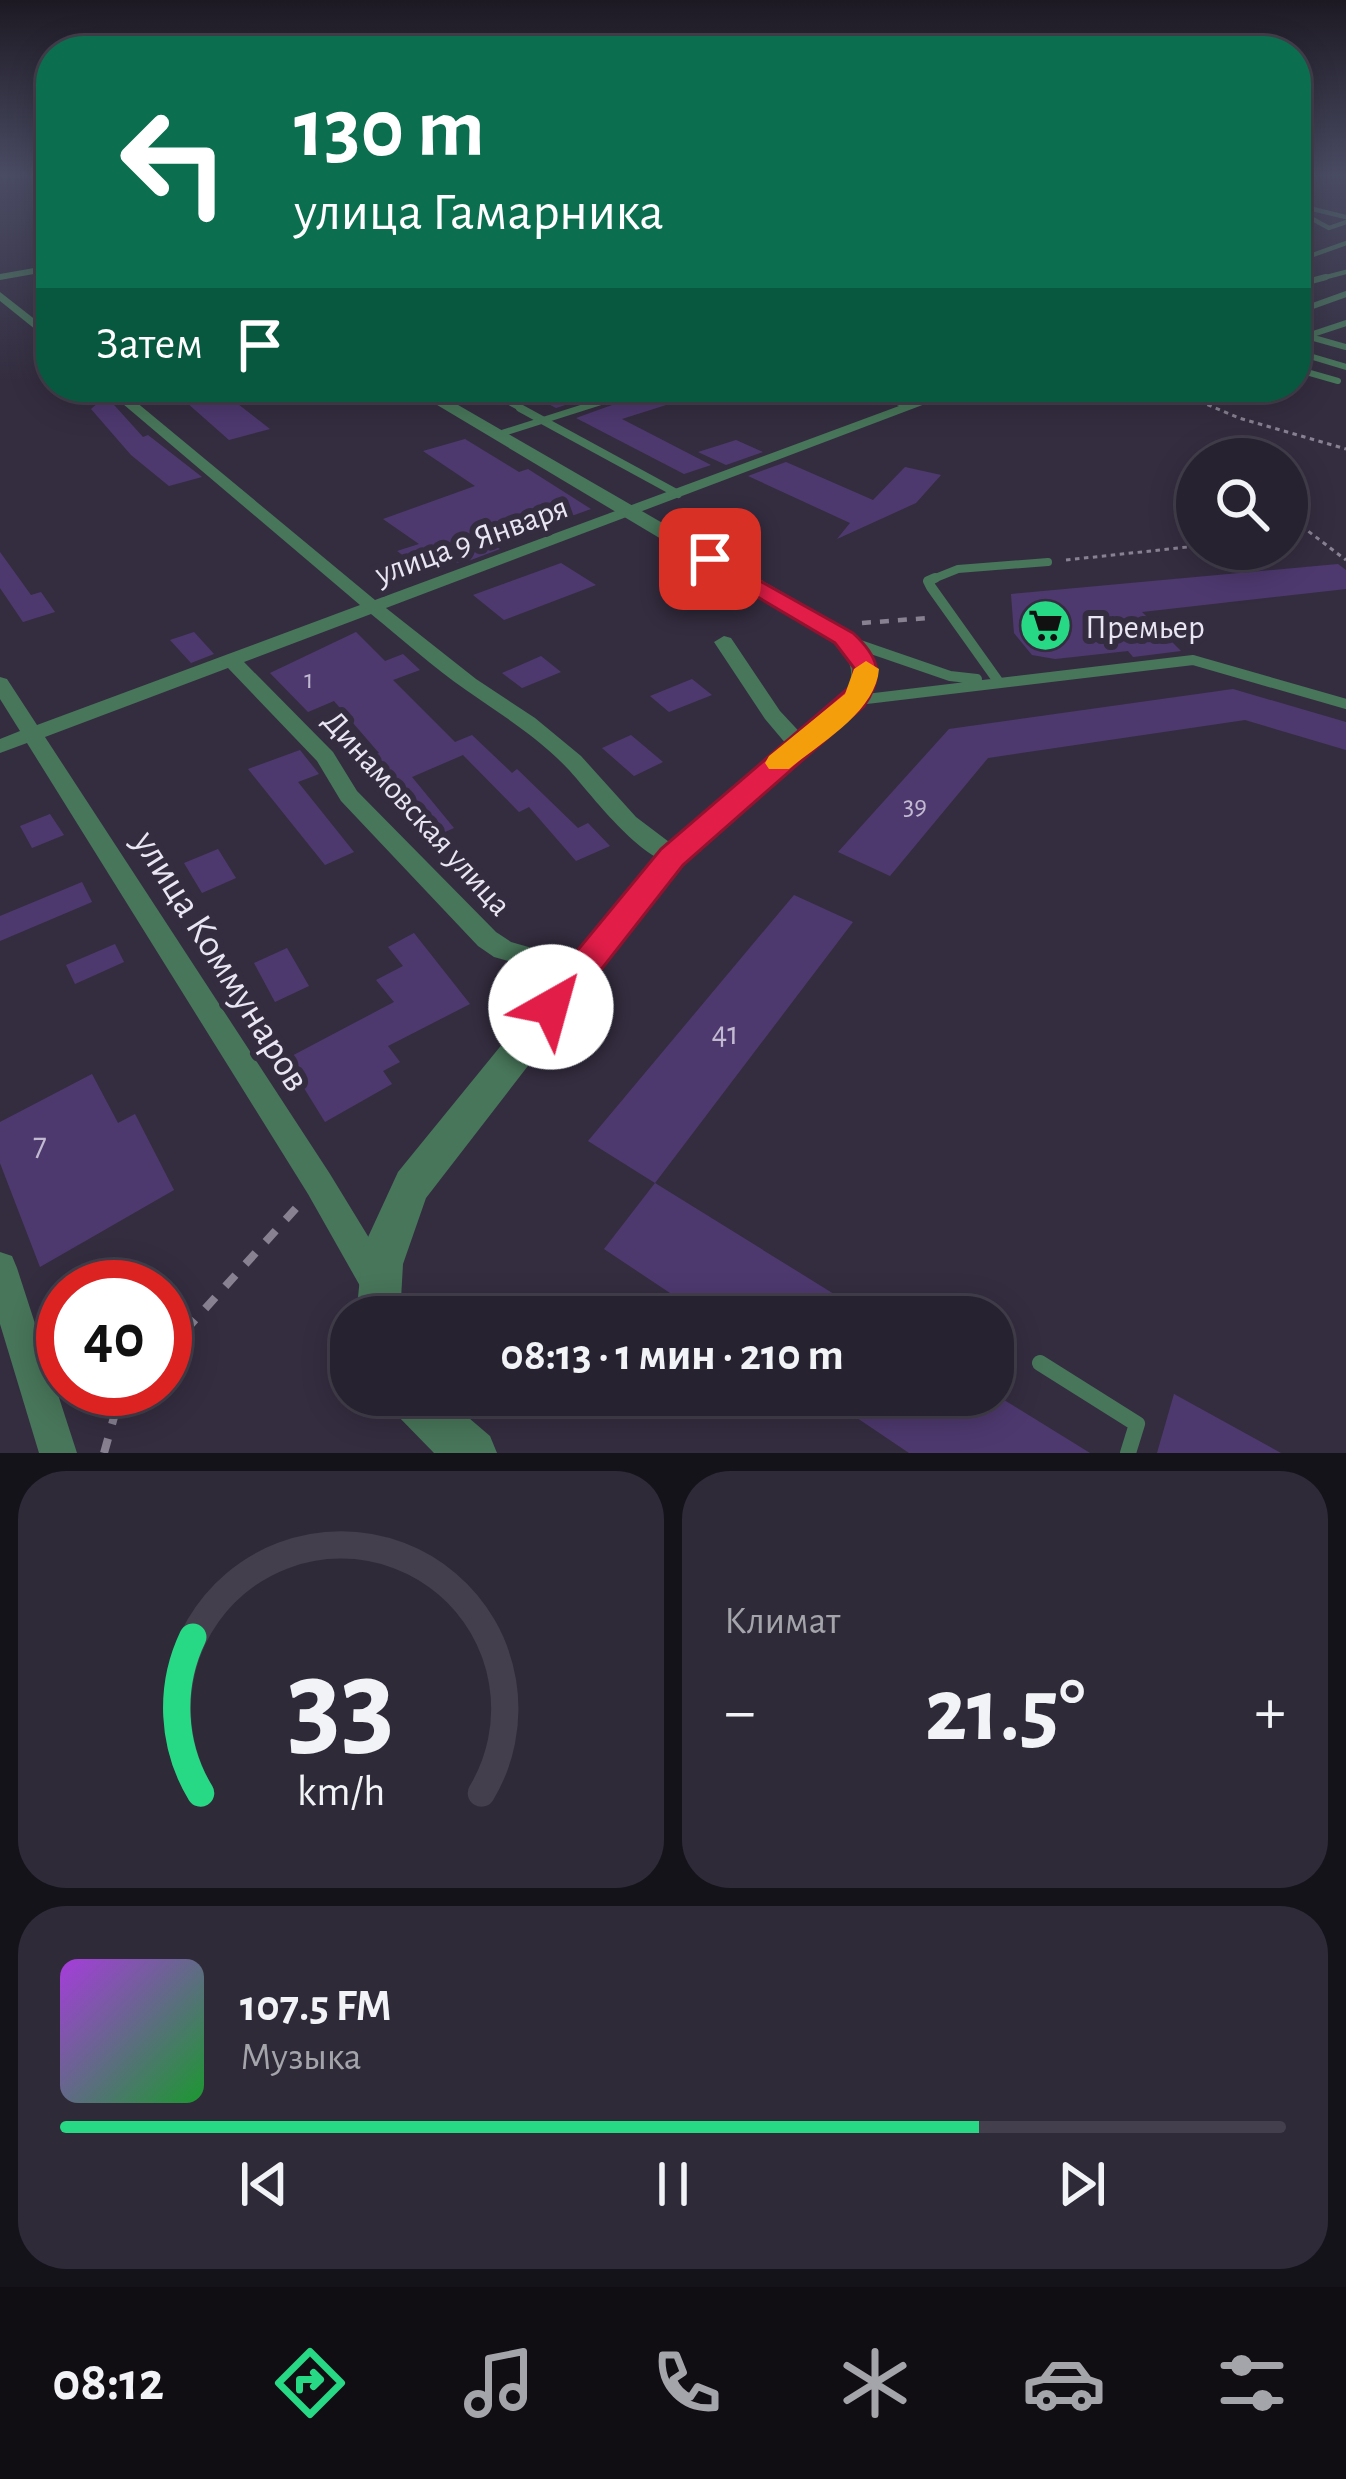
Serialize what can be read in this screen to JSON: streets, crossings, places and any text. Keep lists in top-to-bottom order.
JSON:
{
  "streets": {
    "street": ["улица 9 Января", "Динамовская улица", "улица Коммунаров"]
  },
  "crossings": [
    ["улица 9 Января", "Динамовская улица"],
    ["улица 9 Января", "улица Коммунаров"]
  ],
  "places": {
    "supermarket": ["Премьер"]
  },
  "house_numbers": [
    "1",
    "39",
    "41",
    "7"
  ],
  "page": {
    "turn": ["130 m", "улица Гамарника"],
    "then": "Затем",
    "limit": "40",
    "trip": "08:13 · 1 мин · 210 m",
    "tile": "Климат",
    "heat": ["−", "21.5°", "+"],
    "song": ["107.5 FM", "Музыка"],
    "tabs": "08:12",
    "gauge": ["33", "km/h"]
  }
}
